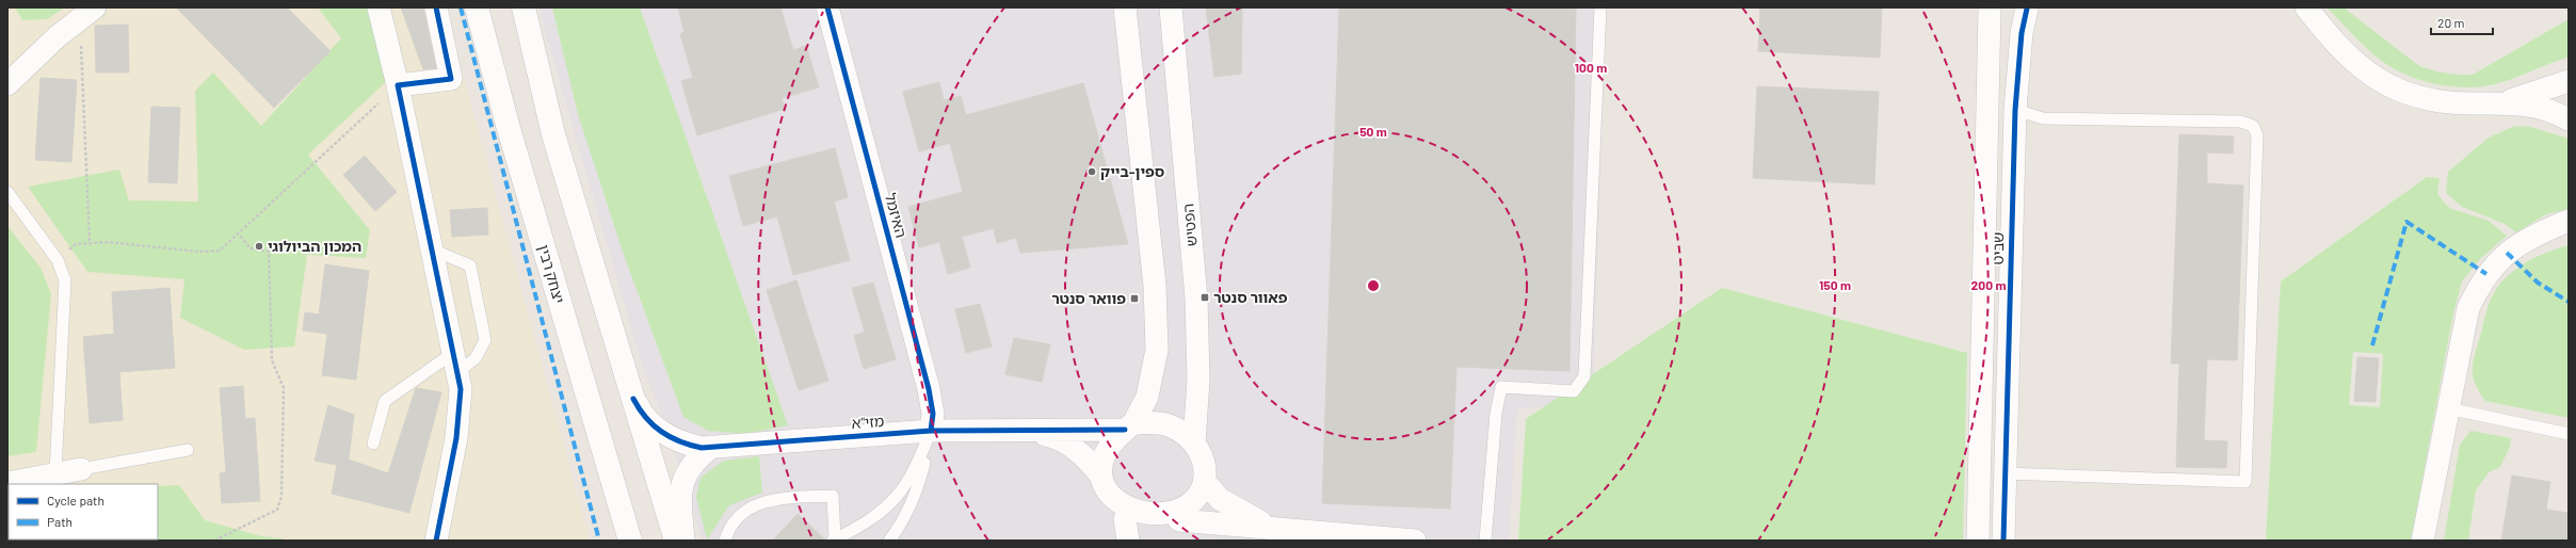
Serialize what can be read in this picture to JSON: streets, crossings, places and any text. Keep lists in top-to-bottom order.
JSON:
{
  "streets": {
    "main road": ["יצחק רבין"],
    "street": [
      "האיזמל",
      "הפטיש",
      "שביט",
      "מזי\"א"
    ]
  },
  "crossings": [
    ["האיזמל", "מזי\"א"],
    ["הפטיש", "מזי\"א"]
  ],
  "places": {
    "other": ["ספין-בייק", "המכון הביולוגי"],
    "transit": ["פאוור סנטר", "פוואר סנטר"]
  },
  "legend": ["Cycle path", "Path"],
  "scale_bar": "20 m",
  "rings": [
    "100 m",
    "50 m",
    "150 m",
    "200 m"
  ]
}
